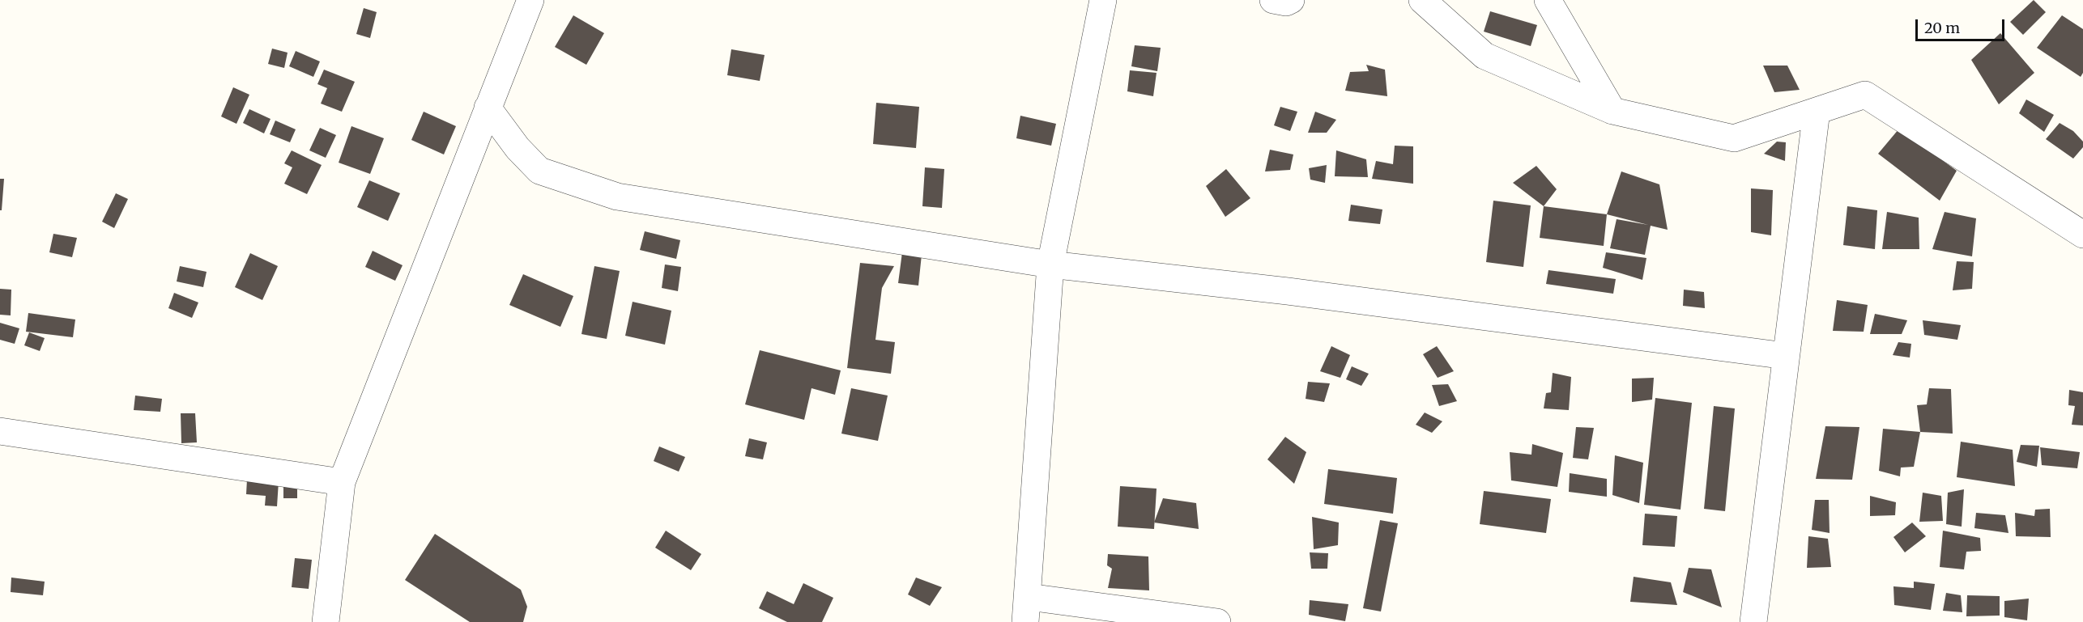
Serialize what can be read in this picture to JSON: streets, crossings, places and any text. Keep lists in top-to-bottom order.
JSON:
{
  "scale_bar": "20 m"
}
